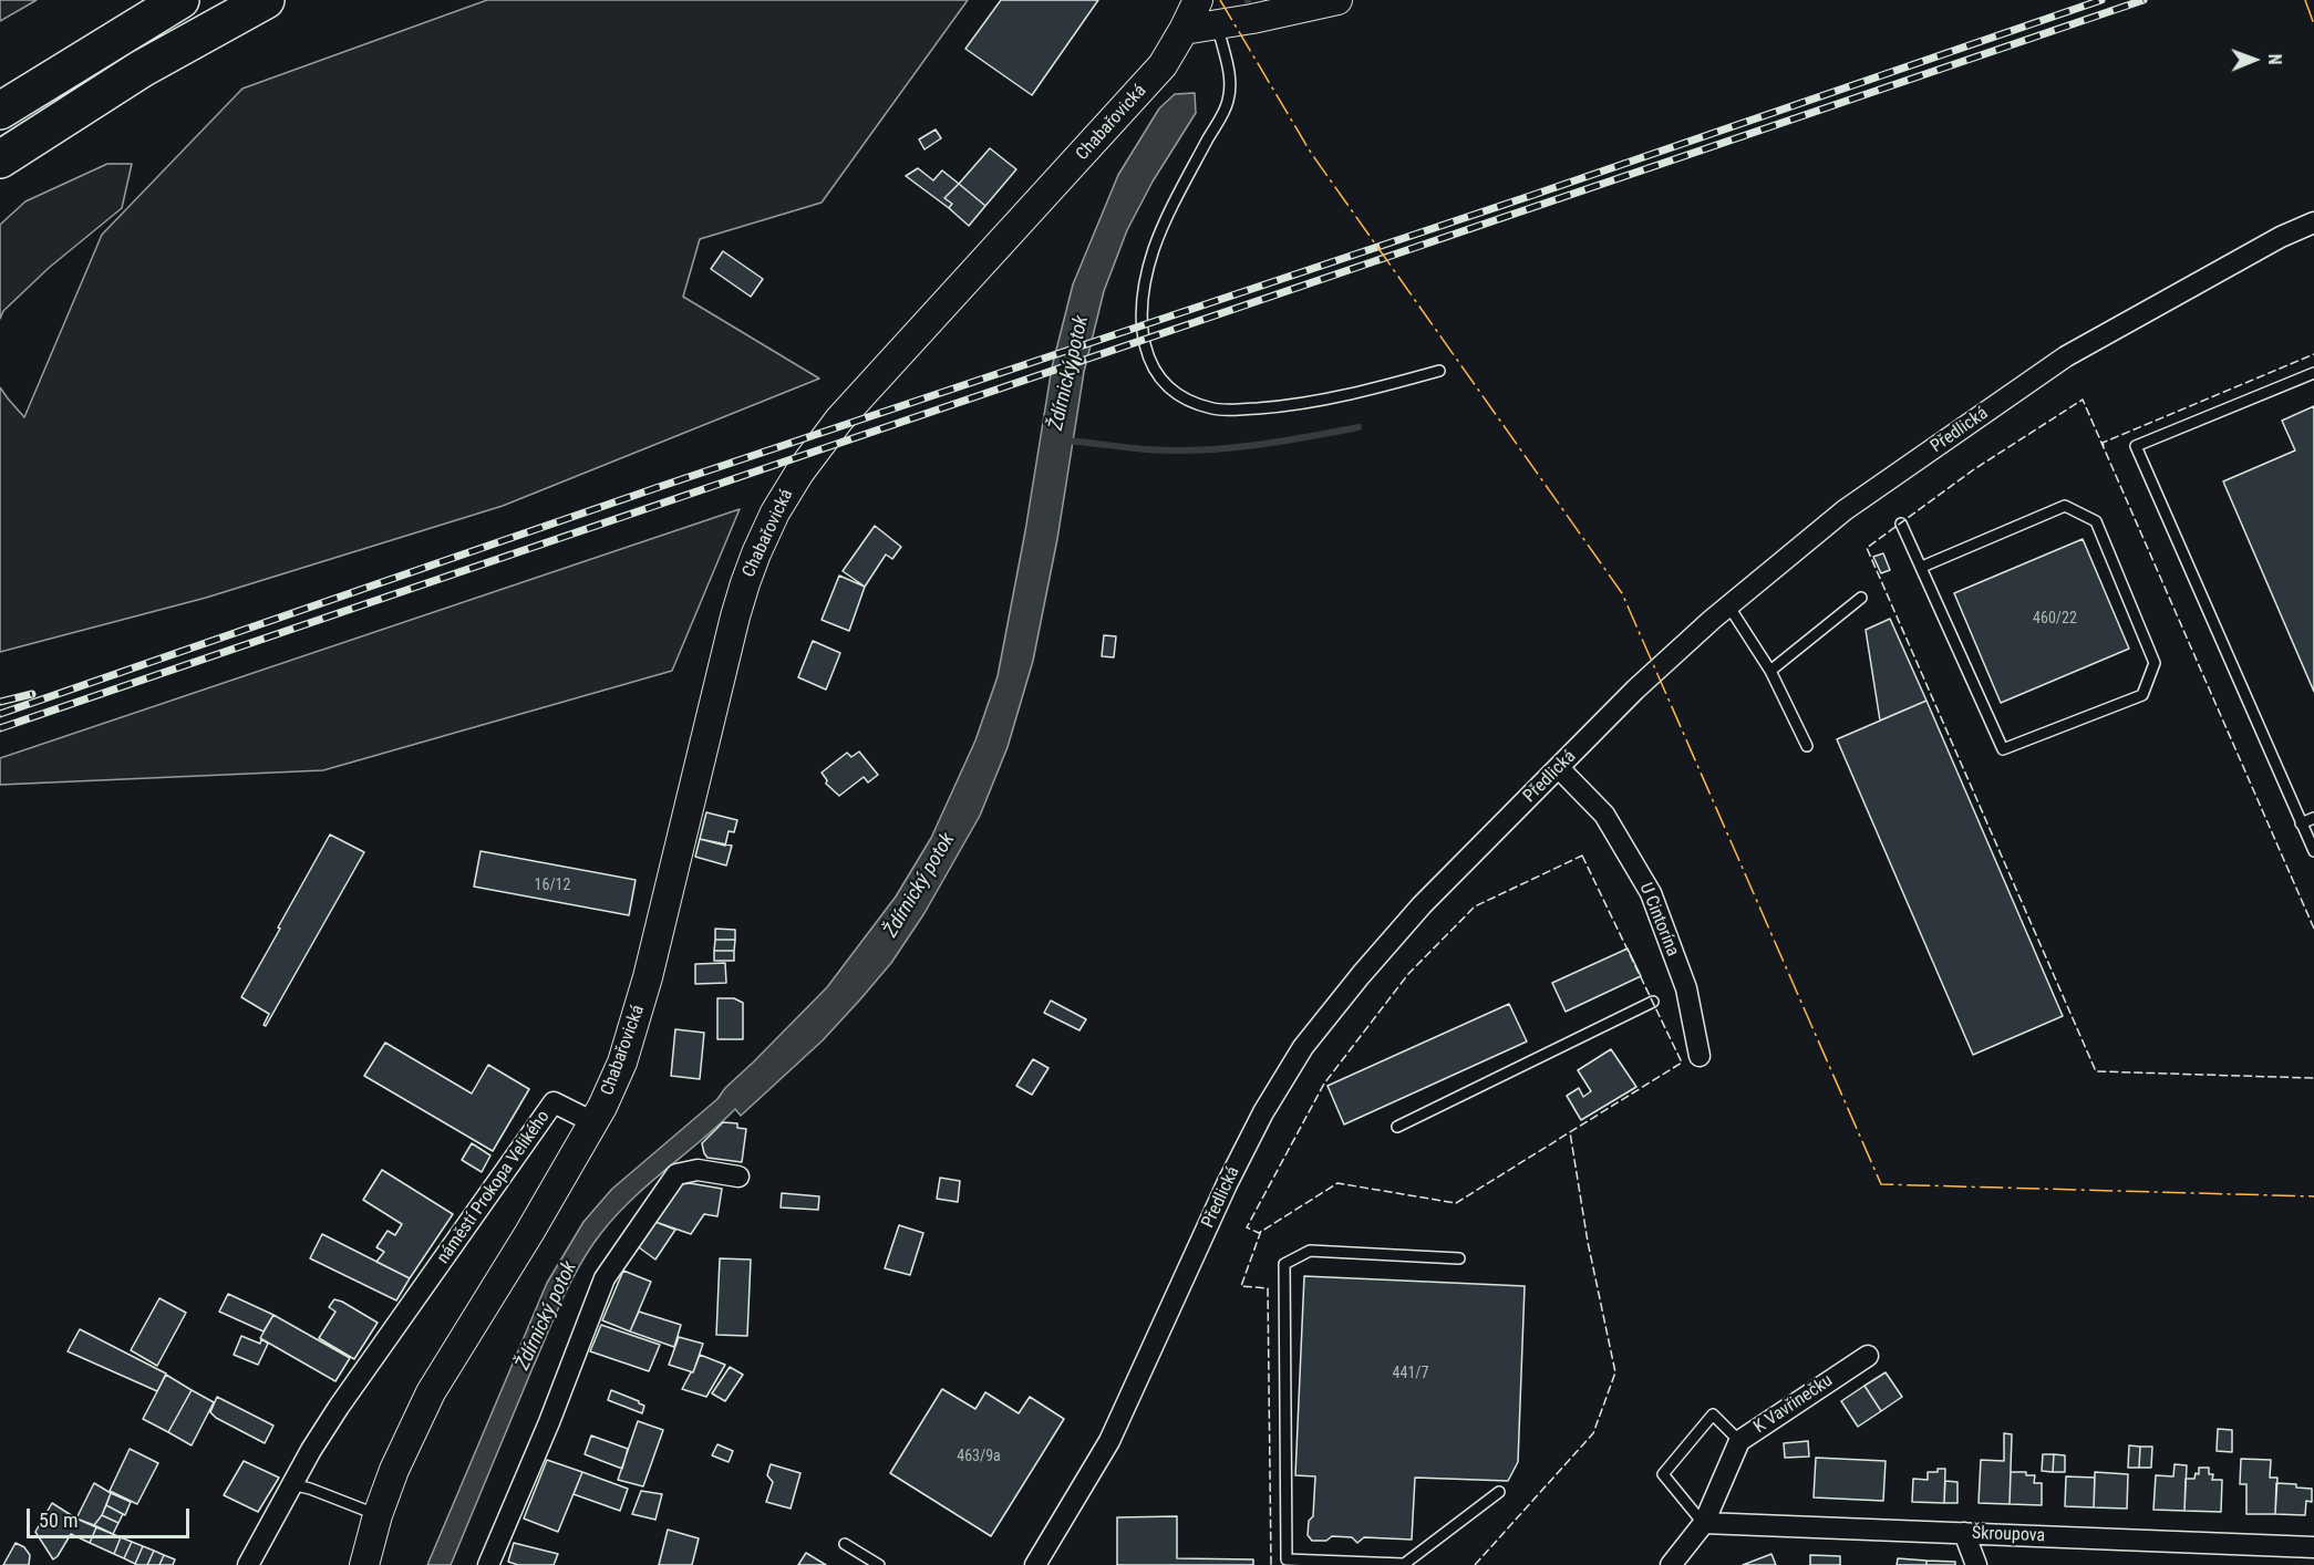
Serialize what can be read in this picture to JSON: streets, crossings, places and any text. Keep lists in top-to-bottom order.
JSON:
{
  "streets": {
    "main road": ["Chabařovická"],
    "street": [
      "Předlická",
      "U Cintorína",
      "náměstí Prokopa Velikého",
      "K Vavřinečku",
      "Škroupova"
    ]
  },
  "crossings": [
    ["Chabařovická", "náměstí Prokopa Velikého"],
    ["Předlická", "U Cintorína"],
    ["K Vavřinečku", "Škroupova"]
  ],
  "water": ["Ždírnický potok"],
  "house_numbers": [
    "460/22",
    "16/12",
    "441/7",
    "463/9a"
  ],
  "scale_bar": "50 m",
  "north": "right"
}
